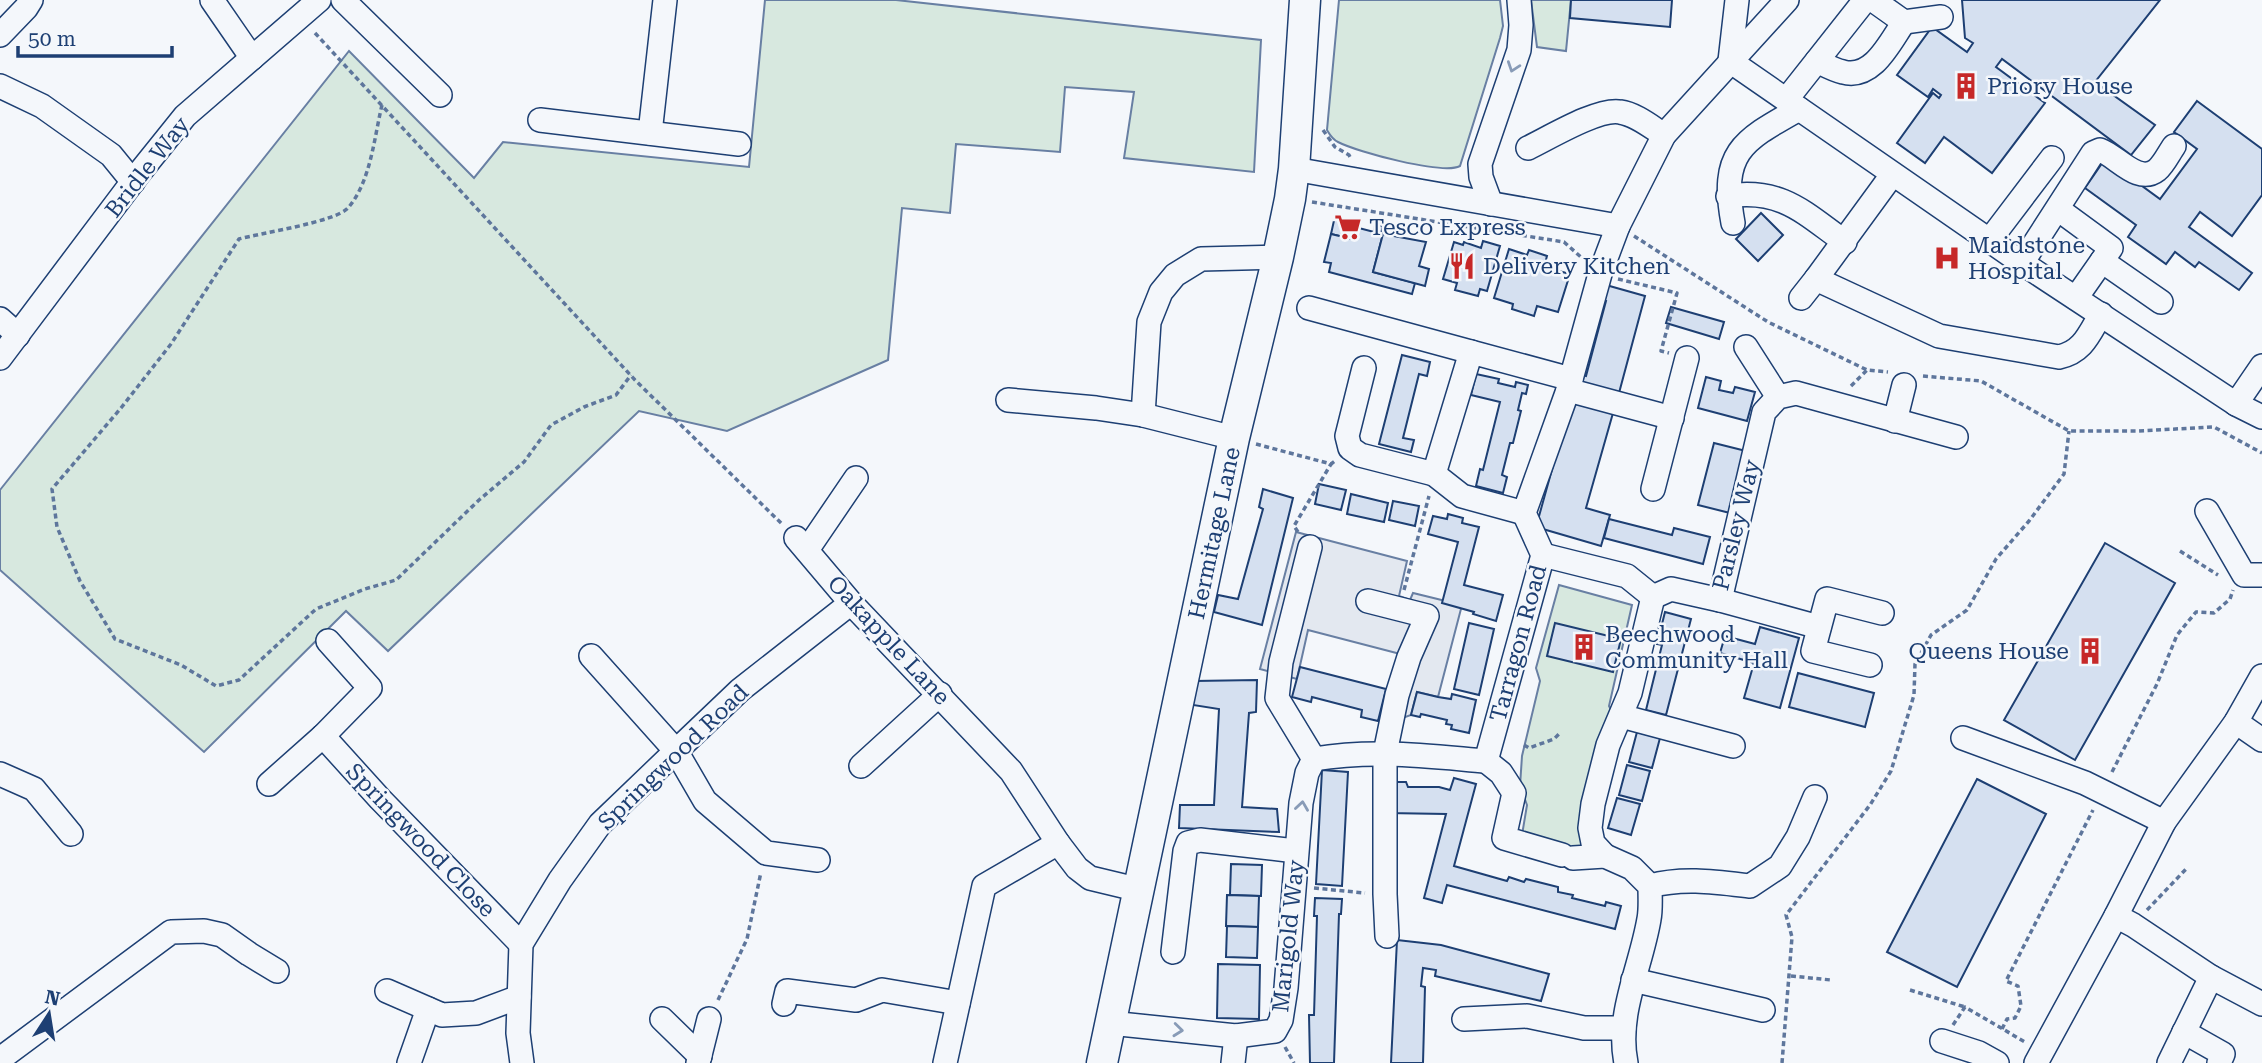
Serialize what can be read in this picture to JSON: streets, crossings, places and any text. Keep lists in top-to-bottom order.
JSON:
{
  "streets": {
    "main road": ["Hermitage Lane"],
    "street": [
      "Bridle Way",
      "Parsley Way",
      "Oakapple Lane",
      "Tarragon Road",
      "Springwood Road",
      "Springwood Close",
      "Marigold Way"
    ]
  },
  "crossings": [
    ["Hermitage Lane", "Oakapple Lane"],
    ["Hermitage Lane", "Marigold Way"],
    ["Oakapple Lane", "Springwood Road"],
    ["Springwood Road", "Springwood Close"]
  ],
  "places": {
    "building": ["Priory House", "Beechwood Community Hall", "Queens House"],
    "supermarket": ["Tesco Express"],
    "hospital": ["Maidstone Hospital"],
    "restaurant": ["Delivery Kitchen"]
  },
  "scale_bar": "50 m",
  "north": "top"
}
